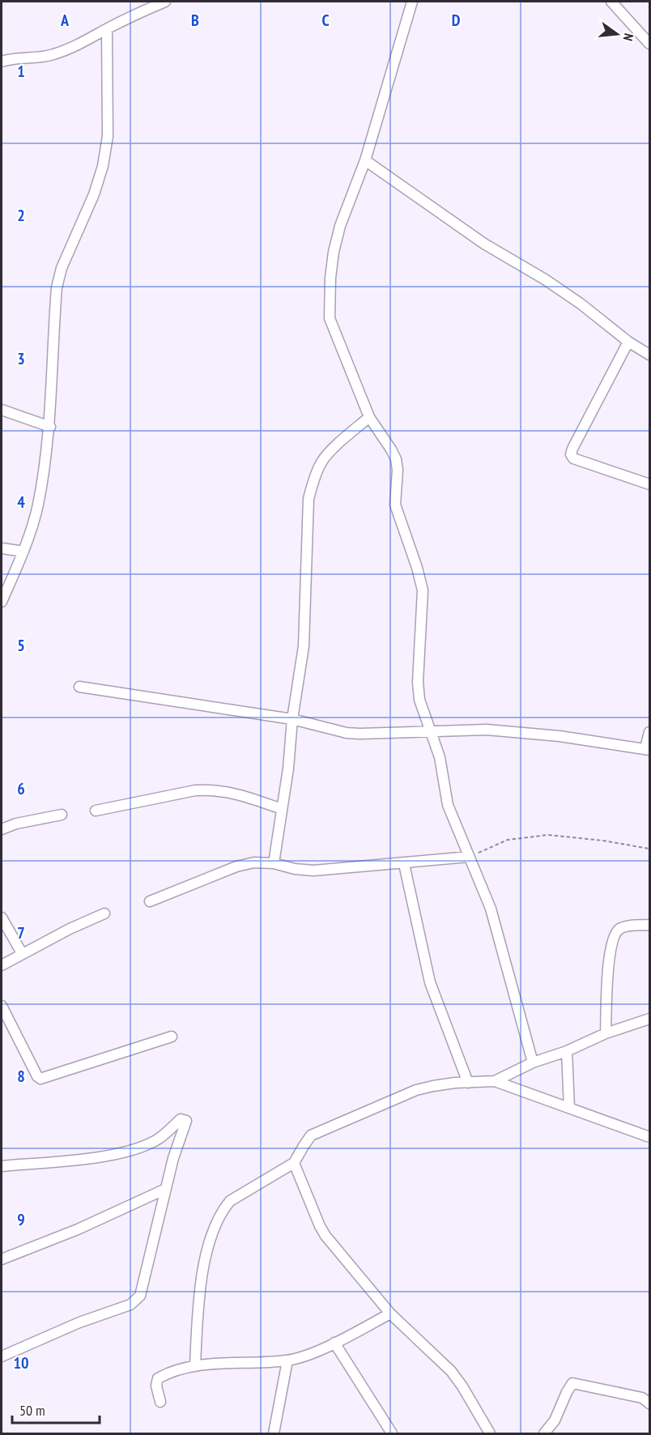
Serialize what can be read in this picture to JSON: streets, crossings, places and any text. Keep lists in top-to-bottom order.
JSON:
{
  "scale_bar": "50 m",
  "north": "right",
  "grid": {
    "columns": [
      "A",
      "B",
      "C",
      "D"
    ],
    "rows": [
      "1",
      "2",
      "3",
      "4",
      "5",
      "6",
      "7",
      "8",
      "9",
      "10"
    ]
  }
}
